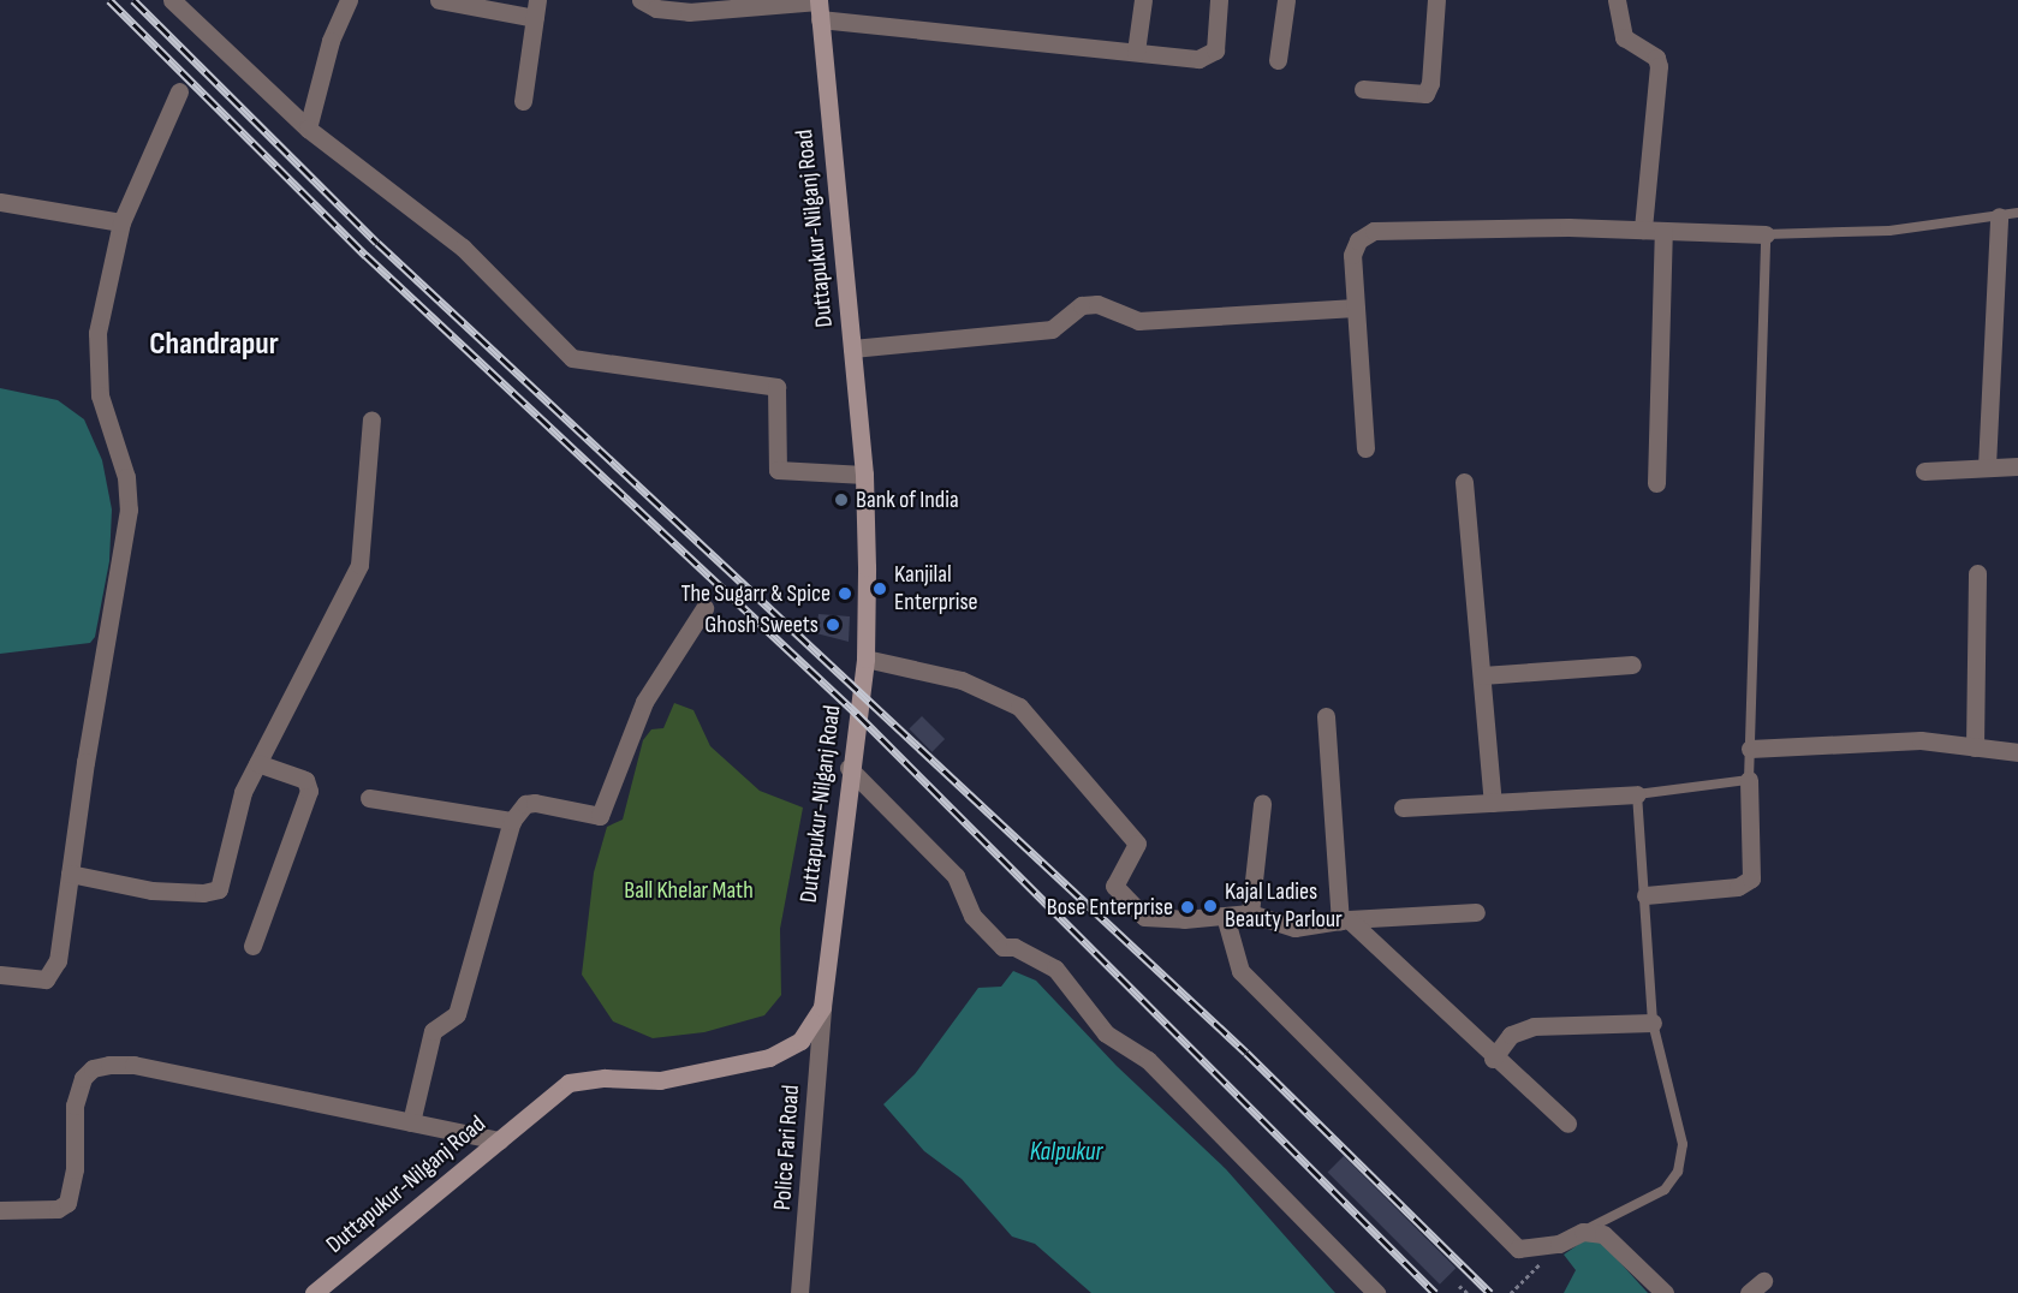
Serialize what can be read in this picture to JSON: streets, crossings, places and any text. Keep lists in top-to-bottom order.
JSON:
{
  "streets": {
    "main road": ["Duttapukur-Nilganj Road"],
    "street": ["Police Fari Road"]
  },
  "crossings": [
    ["Duttapukur-Nilganj Road", "Police Fari Road"]
  ],
  "districts": ["Chandrapur"],
  "water": ["Kalpukur"],
  "parks": ["Ball Khelar Math"],
  "places": [
    "Bank of India",
    "Kanjilal Enterprise",
    "The Sugarr & Spice",
    "Ghosh Sweets",
    "Kajal Ladies Beauty Parlour",
    "Bose Enterprise"
  ]
}
